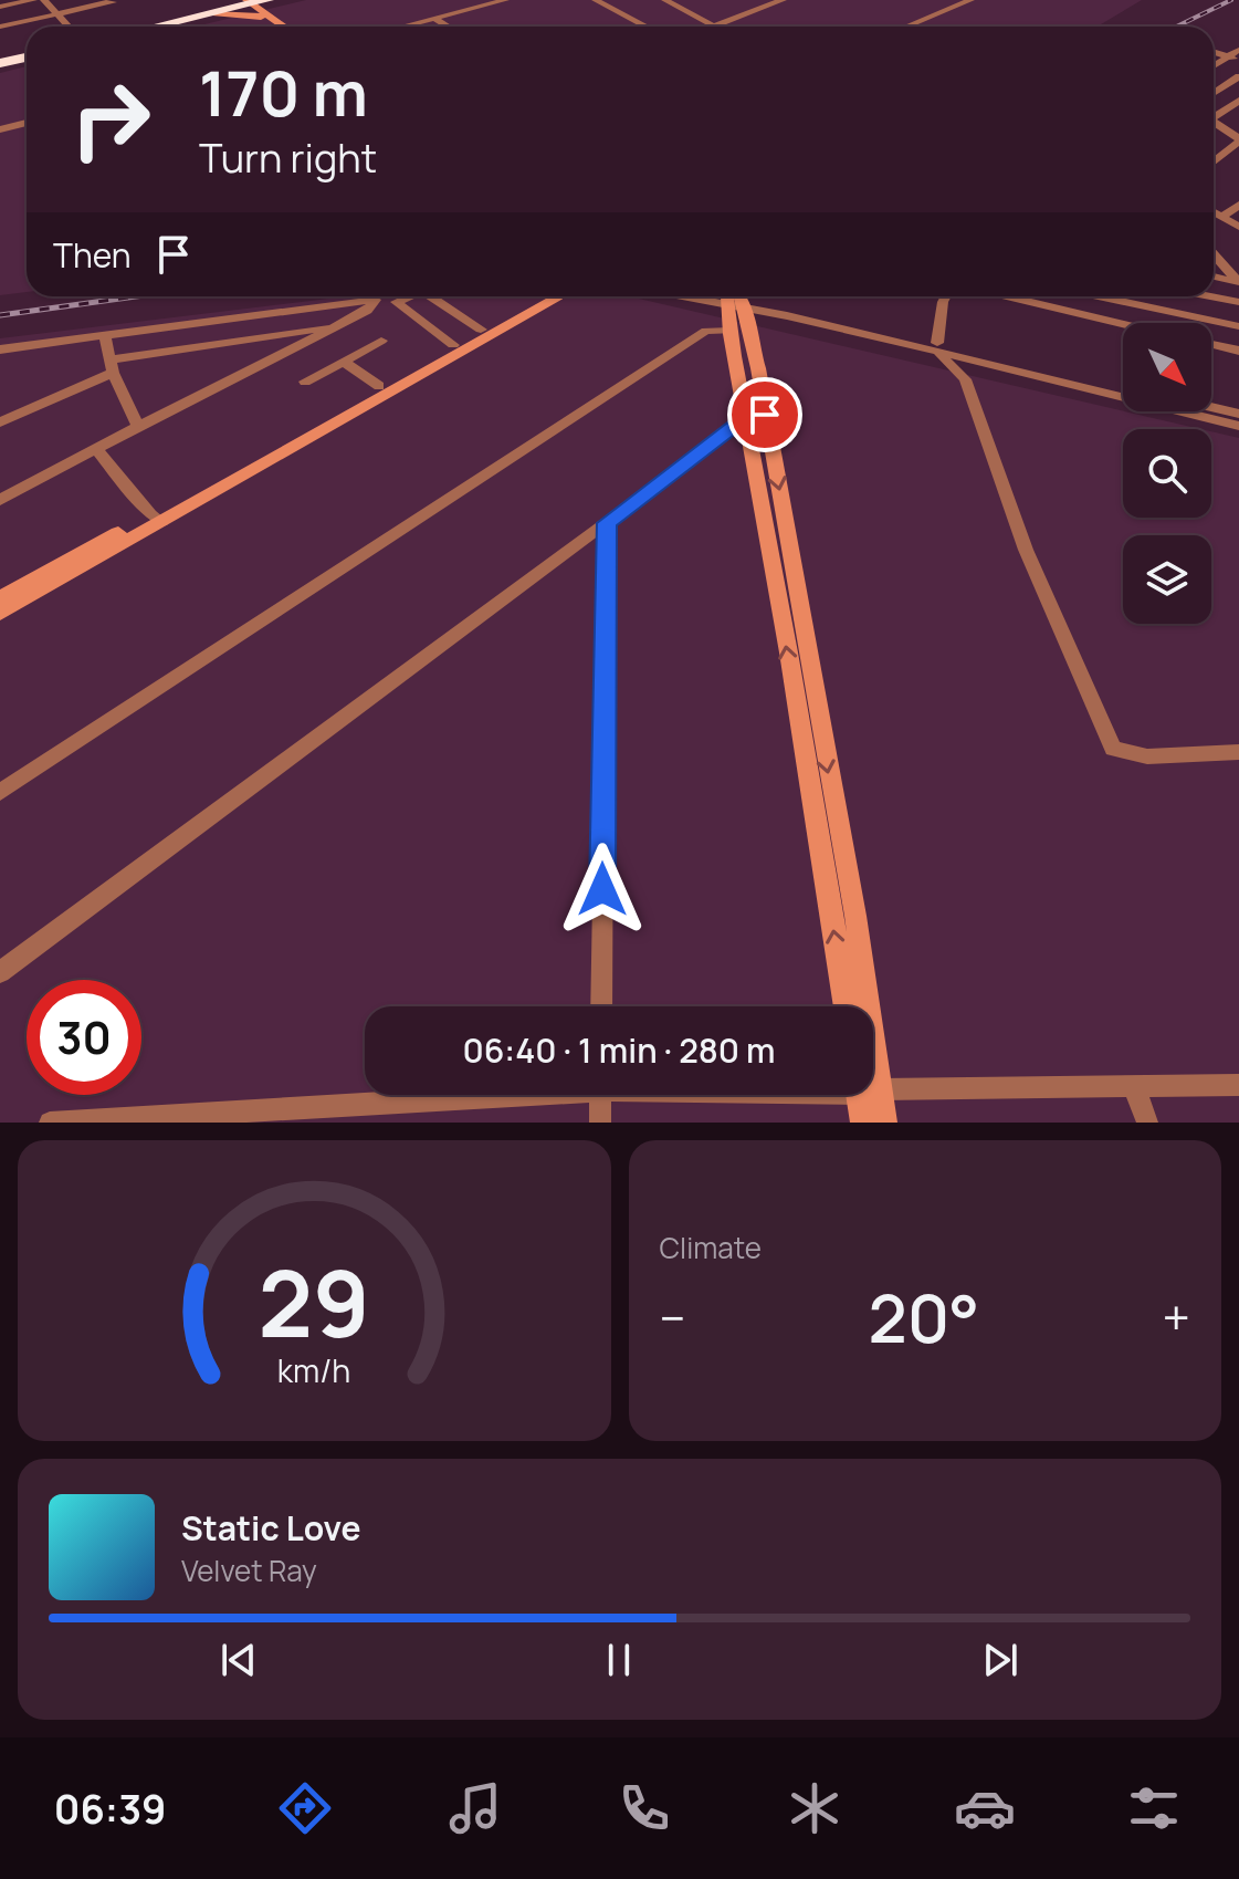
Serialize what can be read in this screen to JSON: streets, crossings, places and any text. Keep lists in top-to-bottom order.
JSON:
{
  "north": "bottom right",
  "page": {
    "turn": ["170 m", "Turn right"],
    "then": "Then",
    "limit": "30",
    "trip": "06:40 · 1 min · 280 m",
    "tile": "Climate",
    "heat": ["−", "20°", "+"],
    "song": ["Static Love", "Velvet Ray"],
    "tabs": "06:39",
    "gauge": ["29", "km/h"]
  }
}
